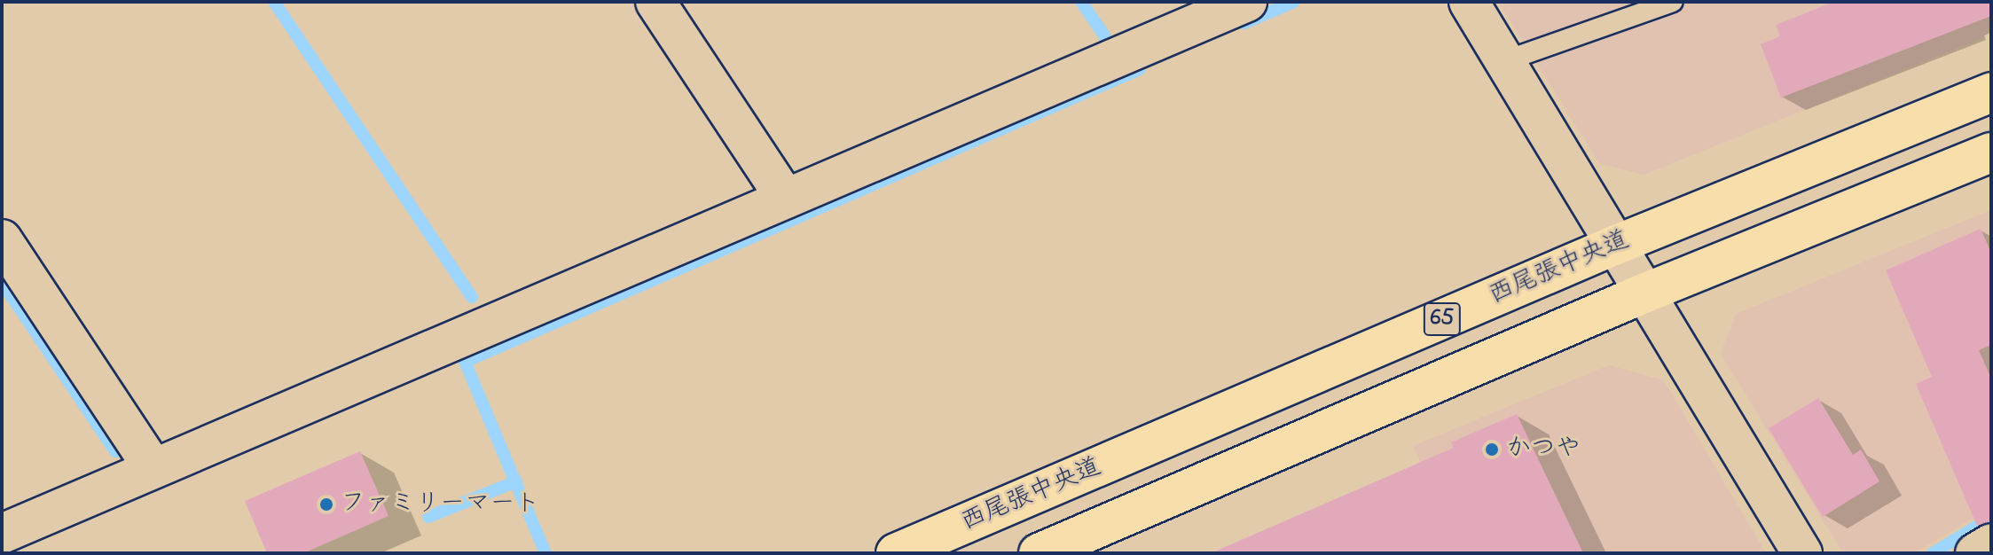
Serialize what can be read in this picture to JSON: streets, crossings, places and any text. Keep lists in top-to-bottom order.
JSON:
{
  "streets": {
    "main road": ["西尾張中央道", "65"]
  },
  "places": ["かつや", "ファミリーマート"]
}
